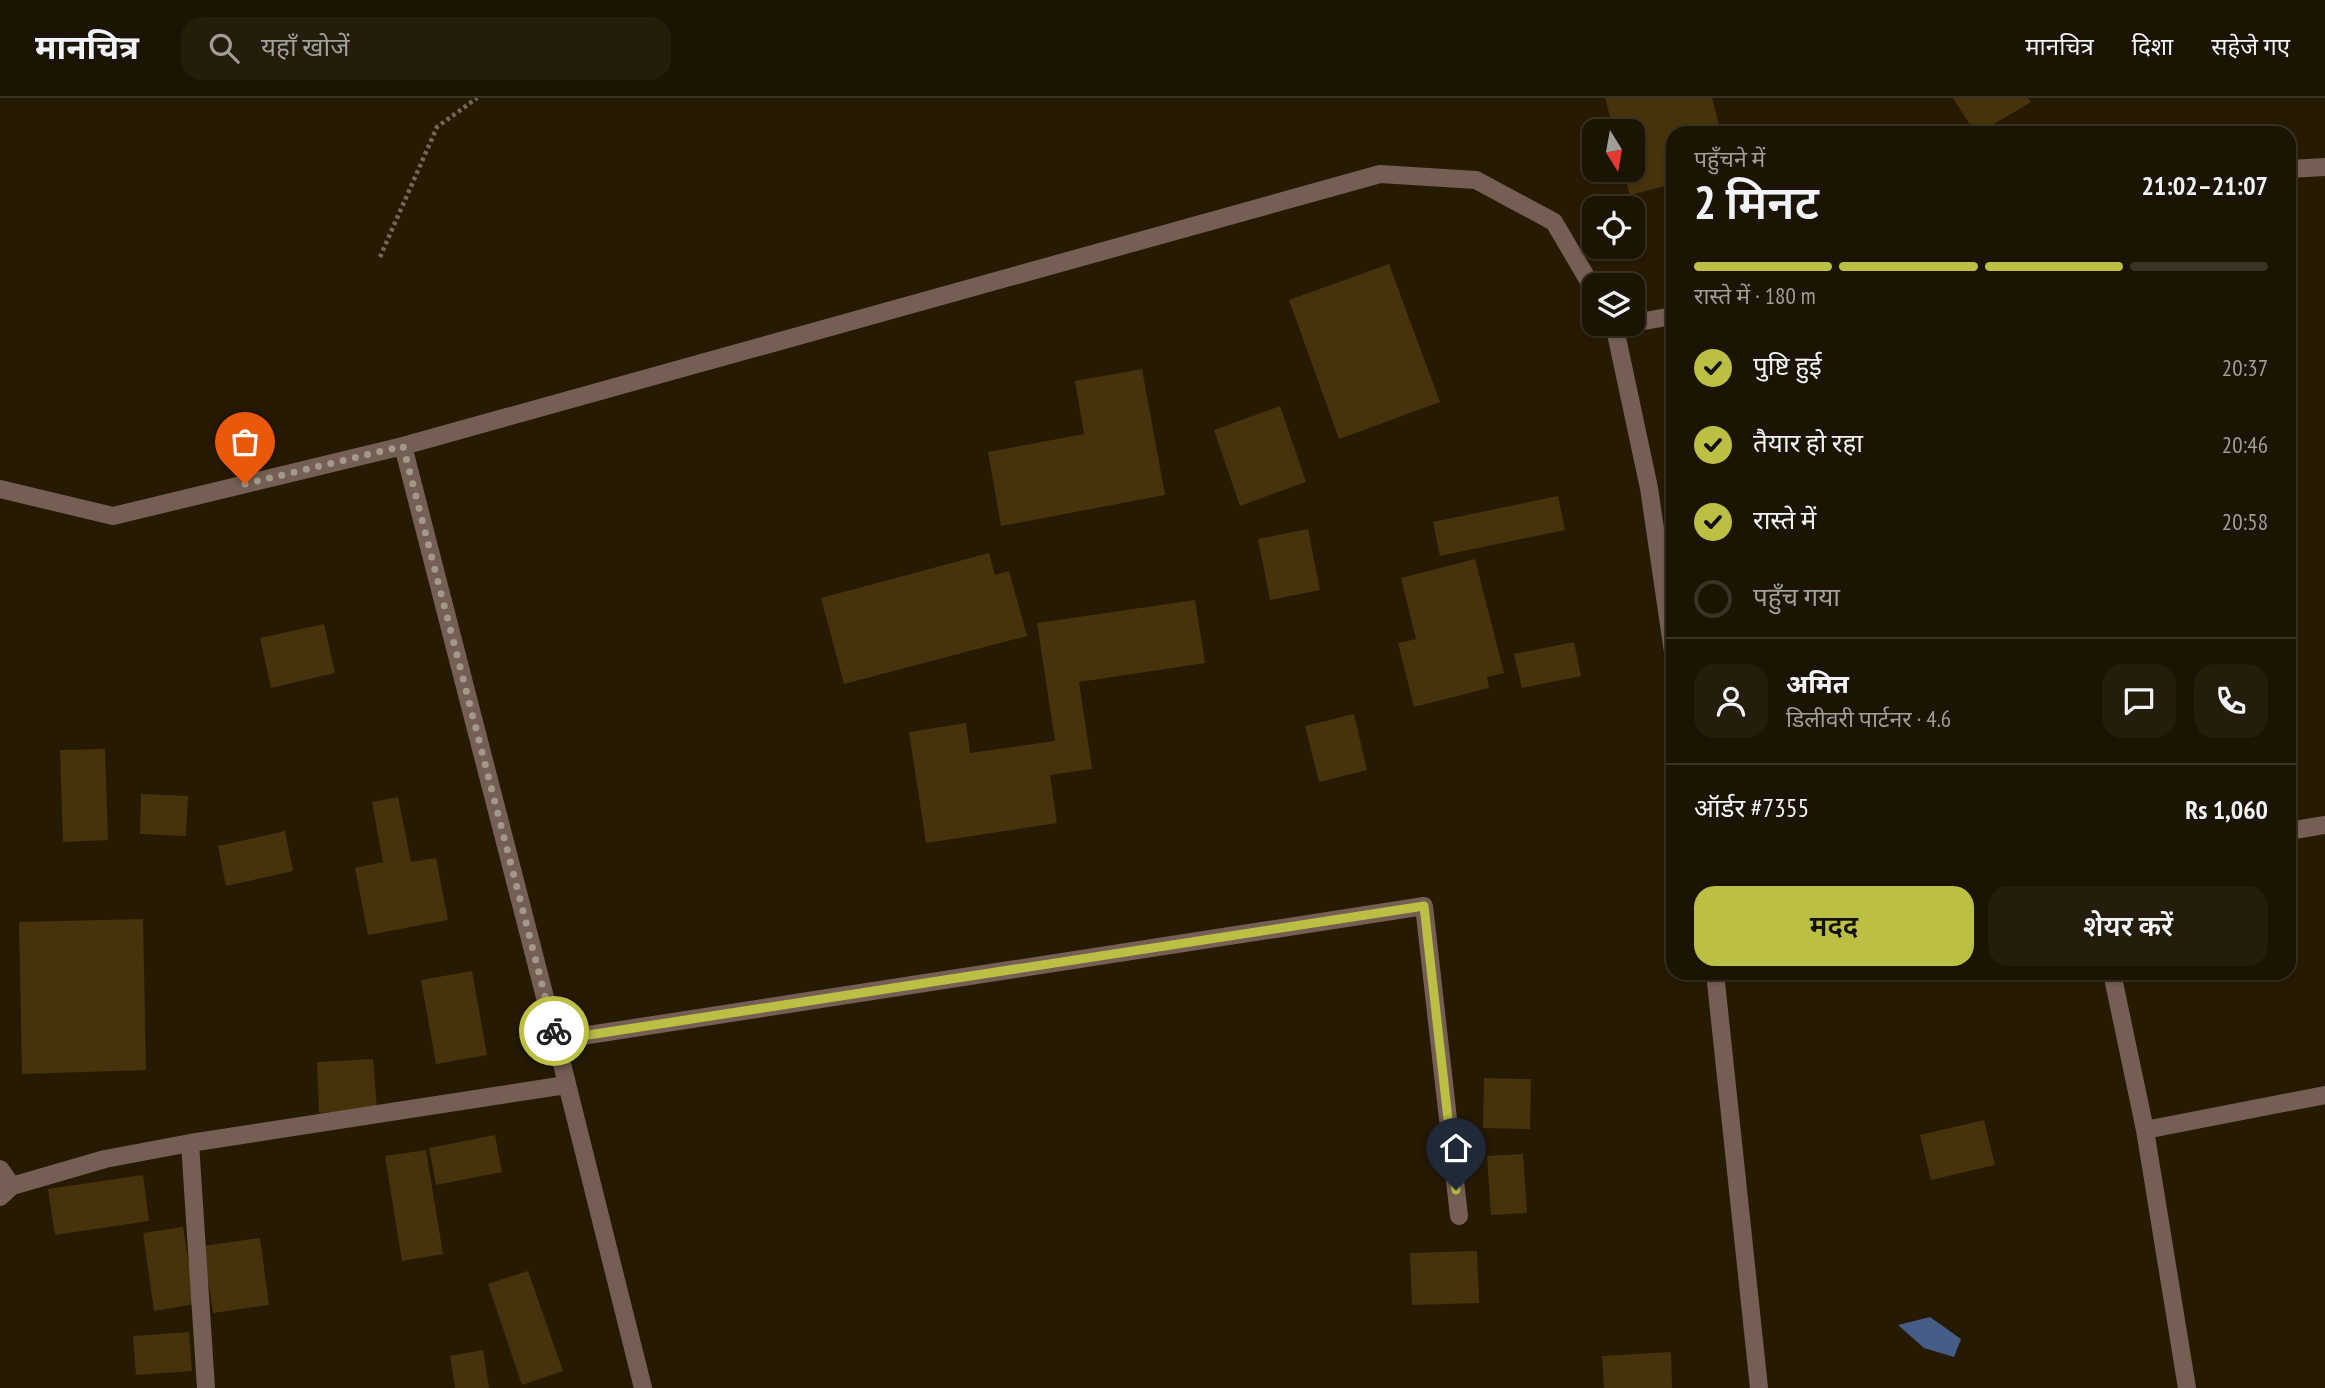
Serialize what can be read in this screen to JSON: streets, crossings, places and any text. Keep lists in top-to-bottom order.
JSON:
{
  "north": "bottom",
  "page": {
    "header": "मानचित्र",
    "search": "यहाँ खोजें",
    "nav": ["मानचित्र", "दिशा", "सहेजे गए"],
    "heading": ["2 मिनट", "पहुँचने में", "21:02–21:07"],
    "panel": [
      "अमित",
      "डिलीवरी पार्टनर · 4.6",
      "ऑर्डर #7355",
      "Rs 1,060"
    ],
    "bar": "रास्ते में · 180 m",
    "list": [
      ["पुष्टि हुई", "20:37"],
      ["तैयार हो रहा", "20:46"],
      ["रास्ते में", "20:58"],
      "पहुँच गया"
    ],
    "buttons": ["मदद", "शेयर करें"]
  }
}
